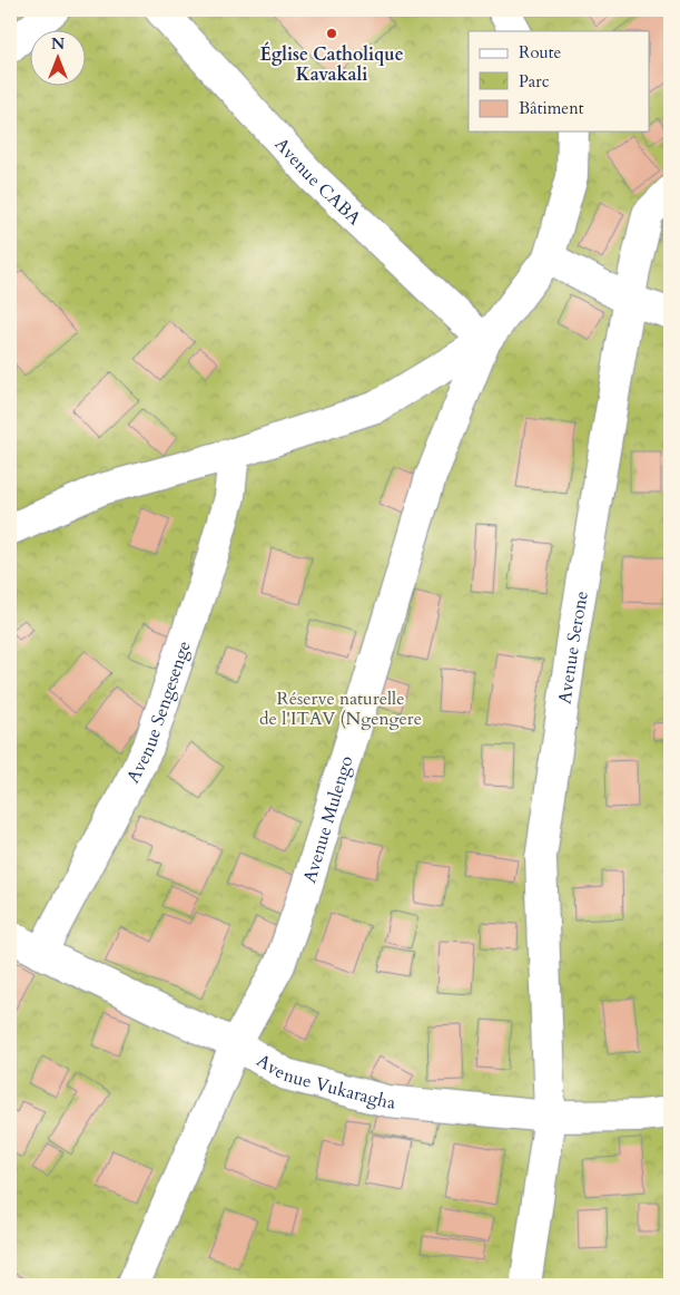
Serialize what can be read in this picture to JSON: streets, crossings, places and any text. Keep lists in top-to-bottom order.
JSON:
{
  "streets": {
    "street": [
      "Avenue CABA",
      "Avenue Serone",
      "Avenue Sengesenge",
      "Avenue Mulengo",
      "Avenue Vukaragha"
    ]
  },
  "crossings": [
    ["Avenue CABA", "Avenue Mulengo"],
    ["Avenue Serone", "Avenue Vukaragha"],
    ["Avenue Sengesenge", "Avenue Vukaragha"],
    ["Avenue Mulengo", "Avenue Vukaragha"]
  ],
  "parks": ["Réserve naturelle de l'ITAV (Ngengere"],
  "places": ["Église Catholique Kavakali"],
  "legend": ["Route", "Parc", "Bâtiment"],
  "north": "top"
}
